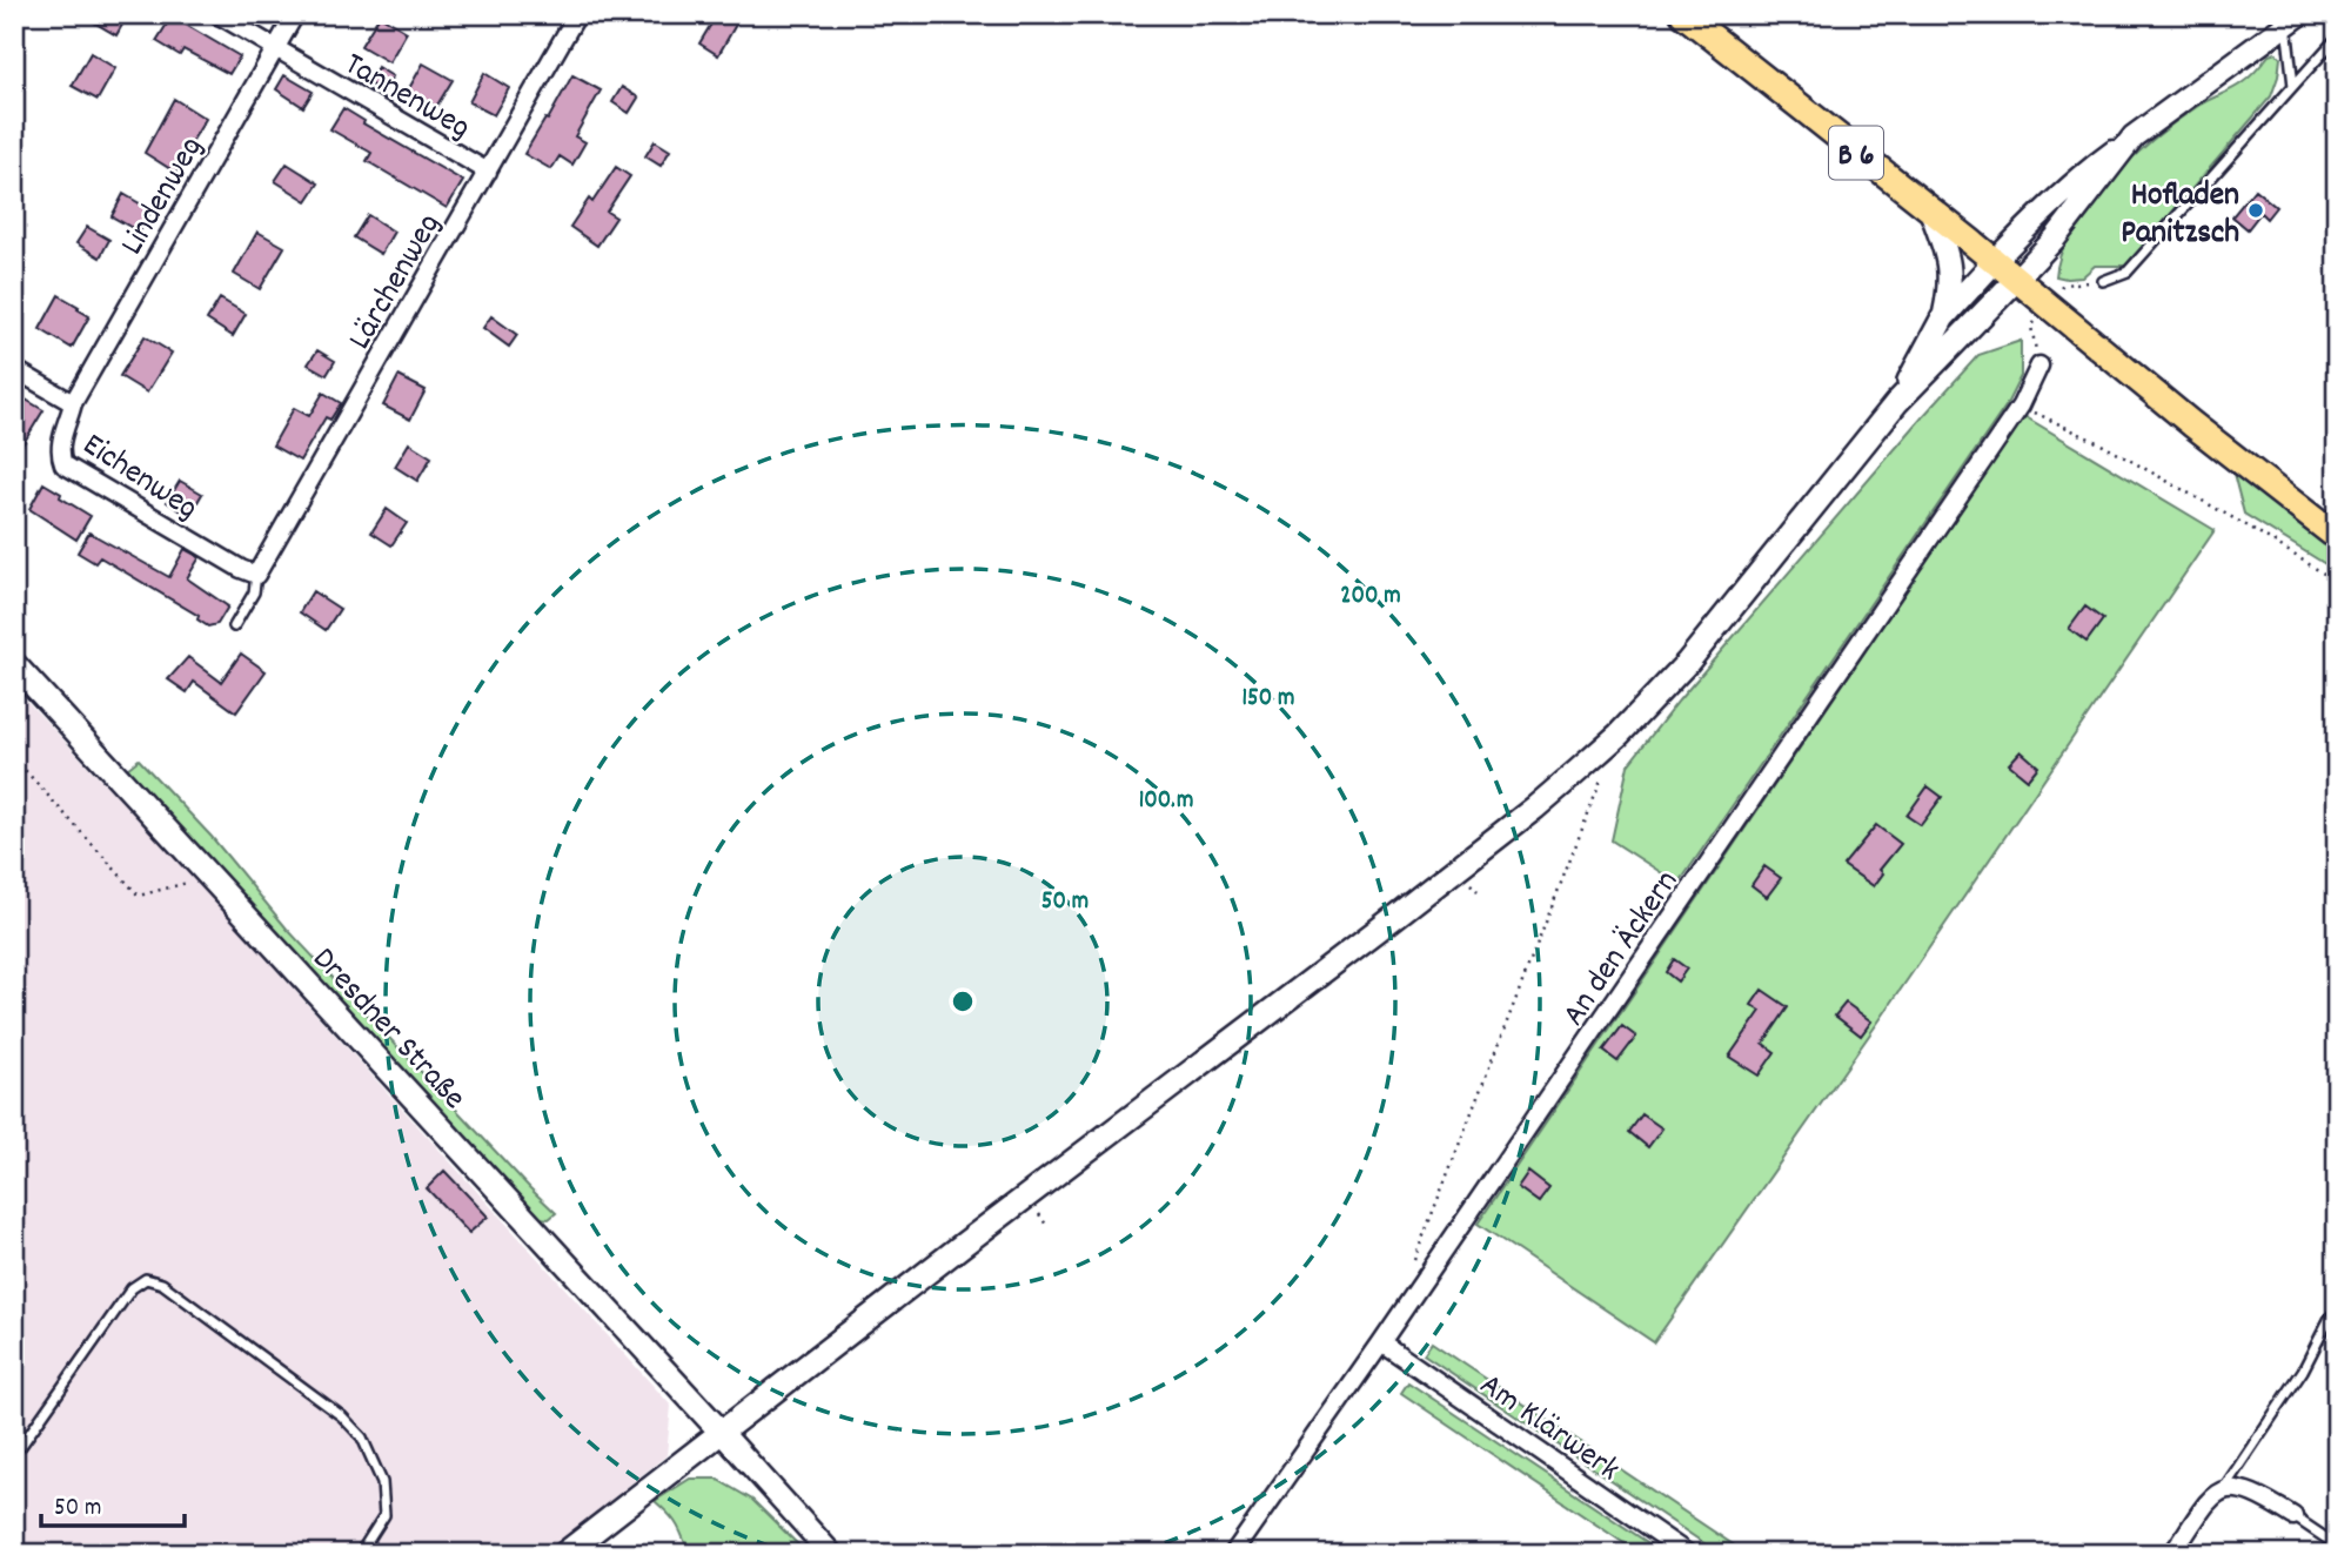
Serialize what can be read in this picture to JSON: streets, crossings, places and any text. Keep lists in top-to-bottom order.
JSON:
{
  "streets": {
    "main road": ["B 6", "Dresdner Straße"],
    "street": [
      "Tannenweg",
      "Lindenweg",
      "Lärchenweg",
      "Eichenweg",
      "An den Äckern",
      "Am Klärwerk"
    ]
  },
  "crossings": [
    ["Tannenweg", "Lindenweg"],
    ["Tannenweg", "Lärchenweg"],
    ["Lindenweg", "Eichenweg"],
    ["Lärchenweg", "Eichenweg"],
    ["An den Äckern", "Am Klärwerk"]
  ],
  "places": ["Hofladen Panitzsch"],
  "scale_bar": "50 m",
  "rings": [
    "200 m",
    "150 m",
    "100 m",
    "50 m"
  ]
}
